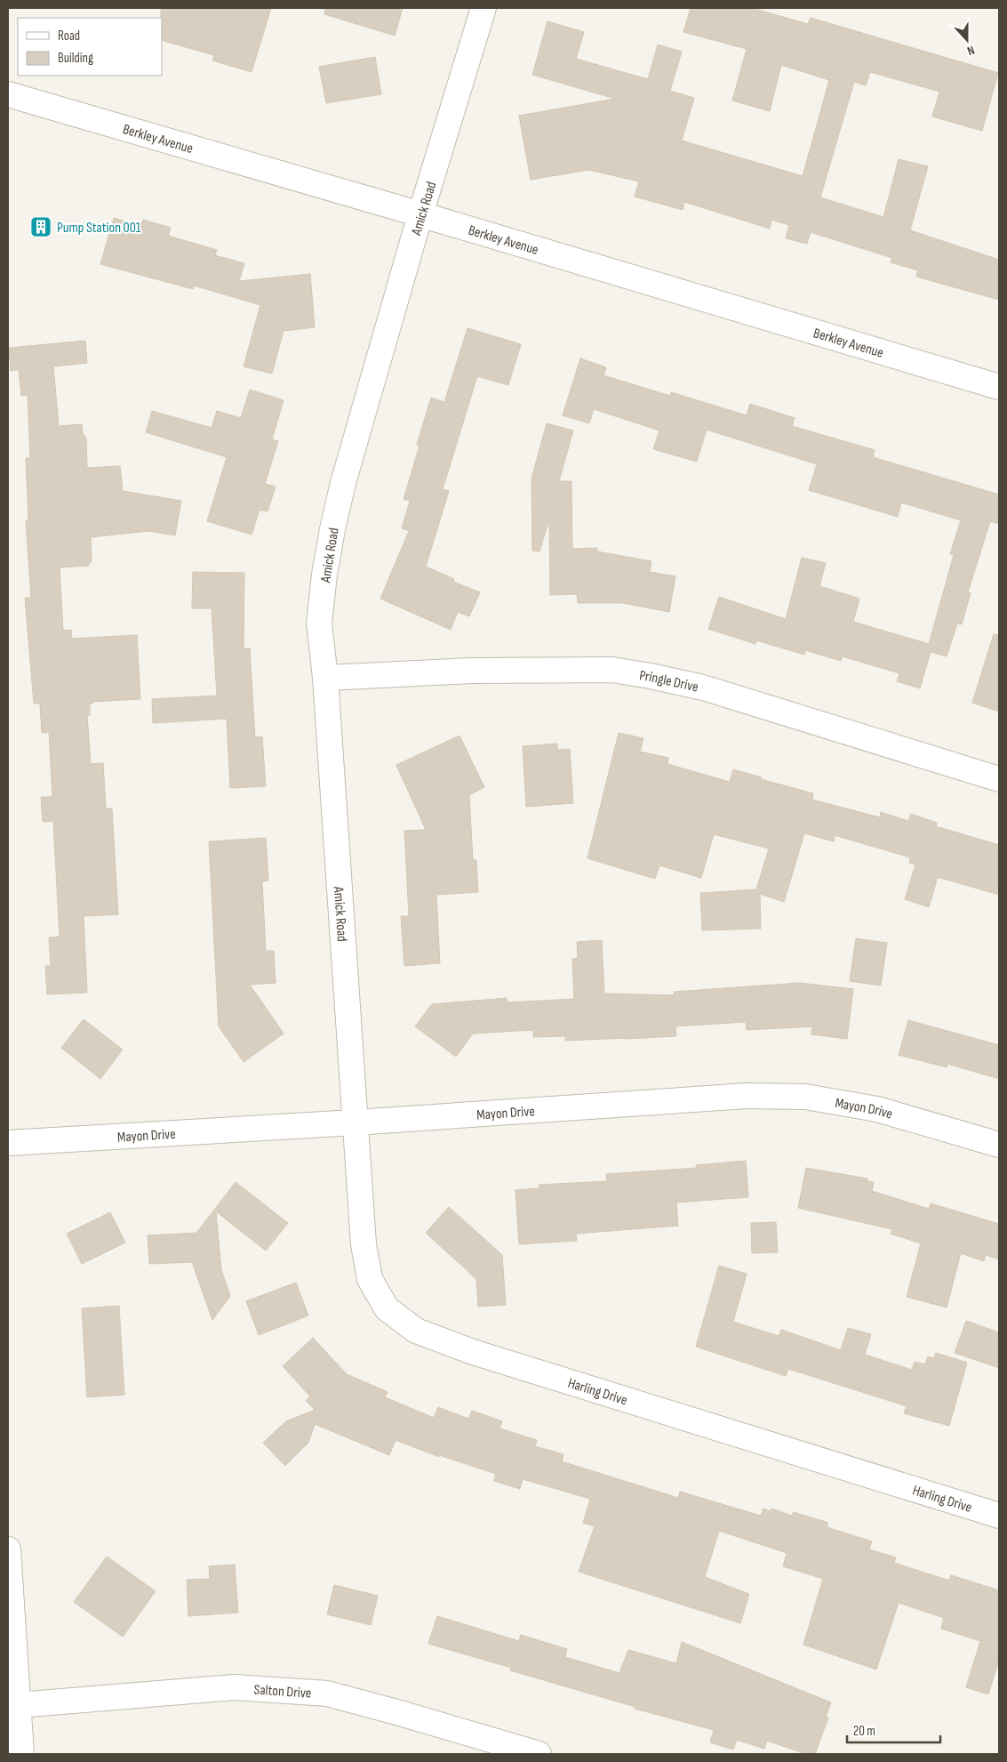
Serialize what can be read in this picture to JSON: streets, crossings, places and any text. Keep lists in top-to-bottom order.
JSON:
{
  "streets": {
    "street": [
      "Berkley Avenue",
      "Amick Road",
      "Pringle Drive",
      "Mayon Drive",
      "Harling Drive",
      "Salton Drive"
    ]
  },
  "crossings": [
    ["Berkley Avenue", "Amick Road"],
    ["Amick Road", "Pringle Drive"],
    ["Amick Road", "Mayon Drive"],
    ["Amick Road", "Harling Drive"],
    ["Mayon Drive", "Harling Drive"]
  ],
  "places": {
    "building": ["Pump Station 001"]
  },
  "legend": ["Road", "Building"],
  "scale_bar": "20 m",
  "north": "bottom"
}
